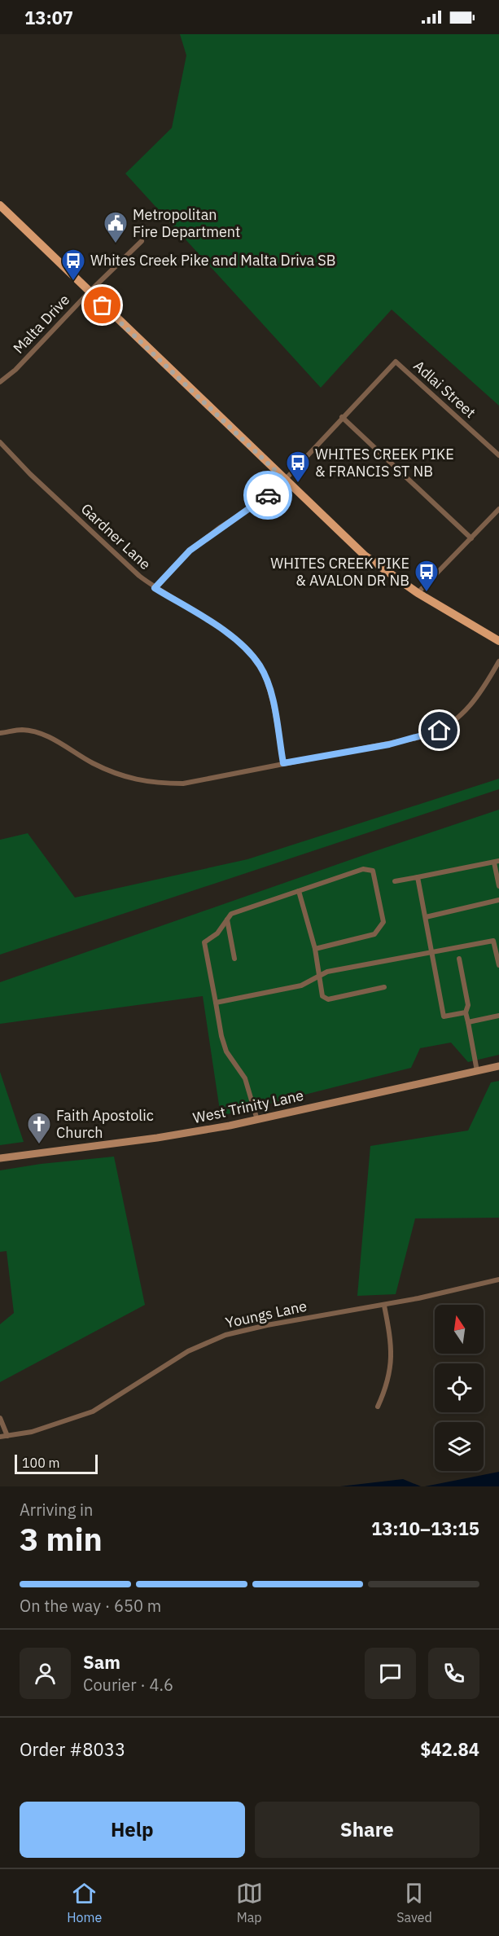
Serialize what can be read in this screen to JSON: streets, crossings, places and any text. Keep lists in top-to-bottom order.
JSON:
{
  "streets": {
    "main road": ["West Trinity Lane"],
    "street": [
      "Malta Drive",
      "Adlai Street",
      "Gardner Lane",
      "Youngs Lane"
    ]
  },
  "places": {
    "public building": ["Metropolitan Fire Department"],
    "bus stop": ["Whites Creek Pike and Malta Driva SB", "WHITES CREEK PIKE & FRANCIS ST NB", "WHITES CREEK PIKE & AVALON DR NB"],
    "church": ["Faith Apostolic Church"]
  },
  "scale_bar": "100 m",
  "north": "top",
  "page": {
    "status": "13:07",
    "scale": "100 m",
    "heading": ["3 min", "Arriving in", "13:10–13:15"],
    "panel": [
      "Sam",
      "Courier · 4.6",
      "Order #8033",
      "$42.84"
    ],
    "bar": "On the way · 650 m",
    "buttons": ["Help", "Share"],
    "tabs": ["Home", "Map", "Saved"]
  }
}
